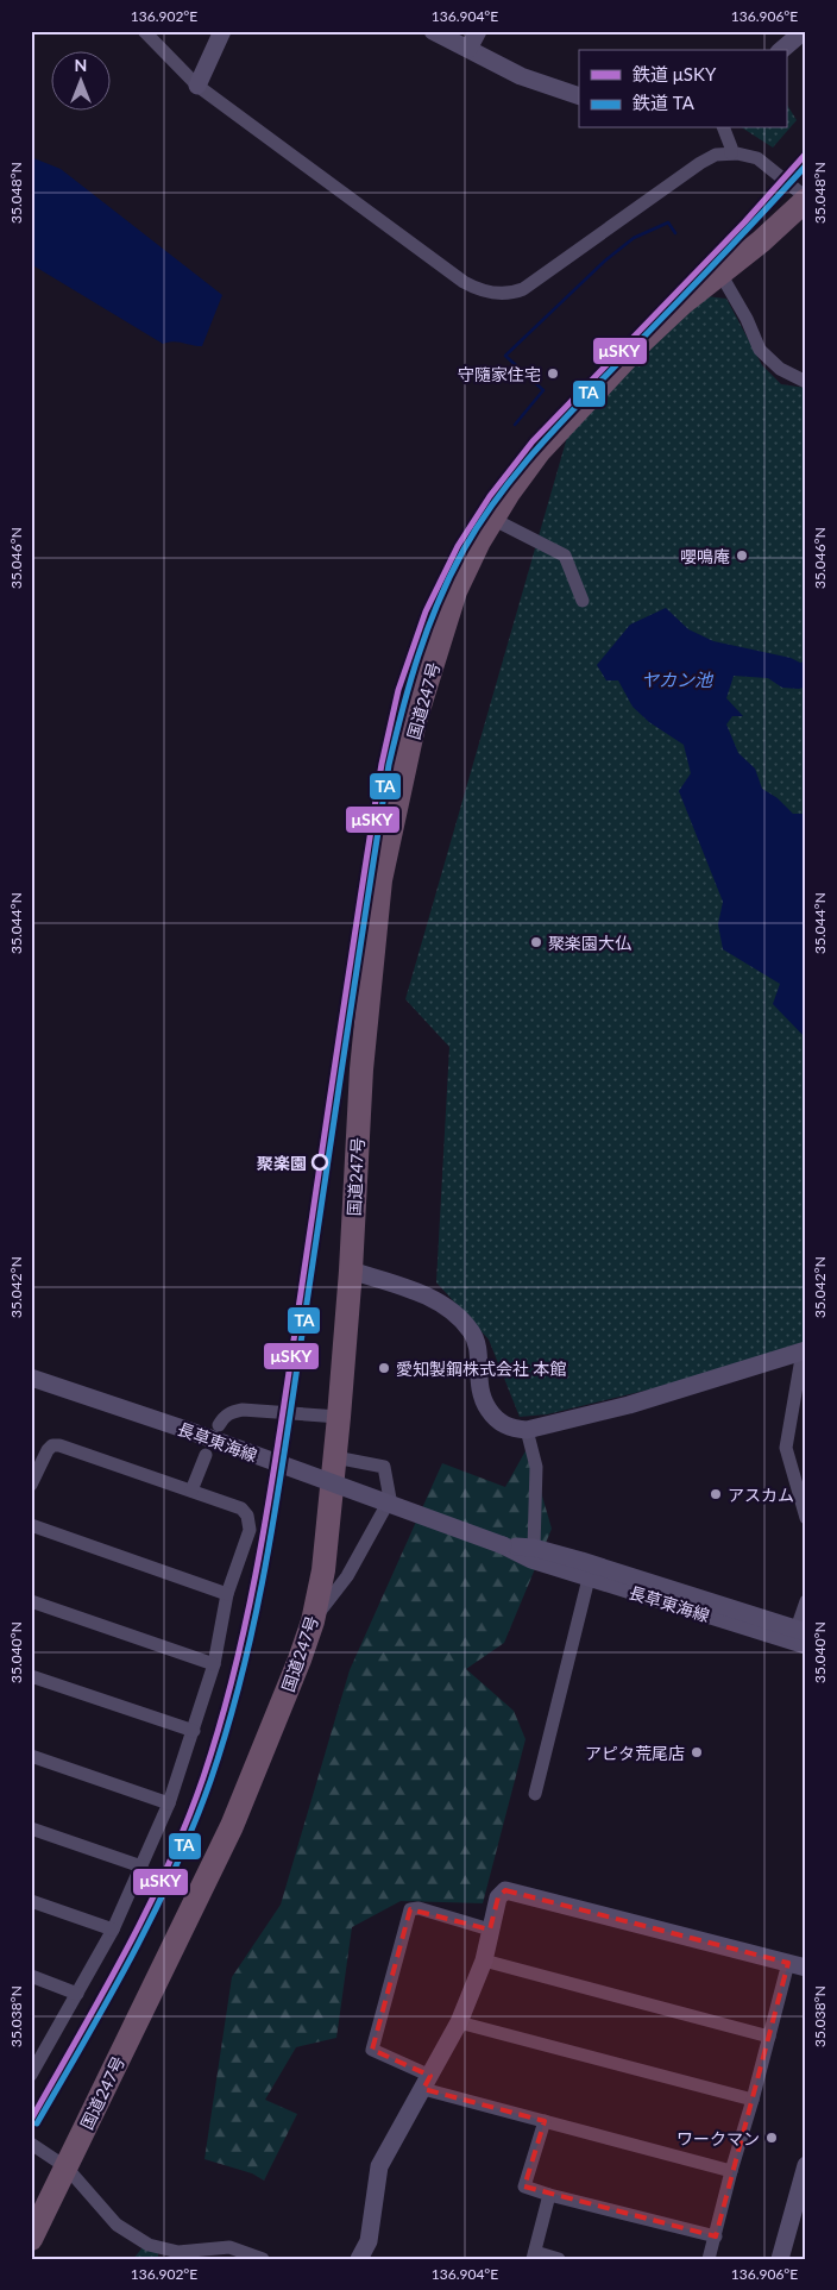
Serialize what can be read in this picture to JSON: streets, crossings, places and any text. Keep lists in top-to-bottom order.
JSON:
{
  "streets": {
    "highway": ["国道247号"],
    "street": ["長草東海線"]
  },
  "water": ["ヤカン池"],
  "places": [
    "守隨家住宅",
    "嚶鳴庵",
    "聚楽園大仏",
    "聚楽園",
    "愛知製鋼株式会社 本館",
    "アスカム",
    "アピタ荒尾店",
    "ワークマン"
  ],
  "lines": ["rail line μSKY", "rail line TA"],
  "legend": ["鉄道 μSKY", "鉄道 TA"],
  "north": "top",
  "coordinates": [
    "136.902°E",
    "136.904°E",
    "136.906°E",
    "35.048°N",
    "35.046°N",
    "35.044°N",
    "35.042°N",
    "35.040°N",
    "35.038°N"
  ]
}
